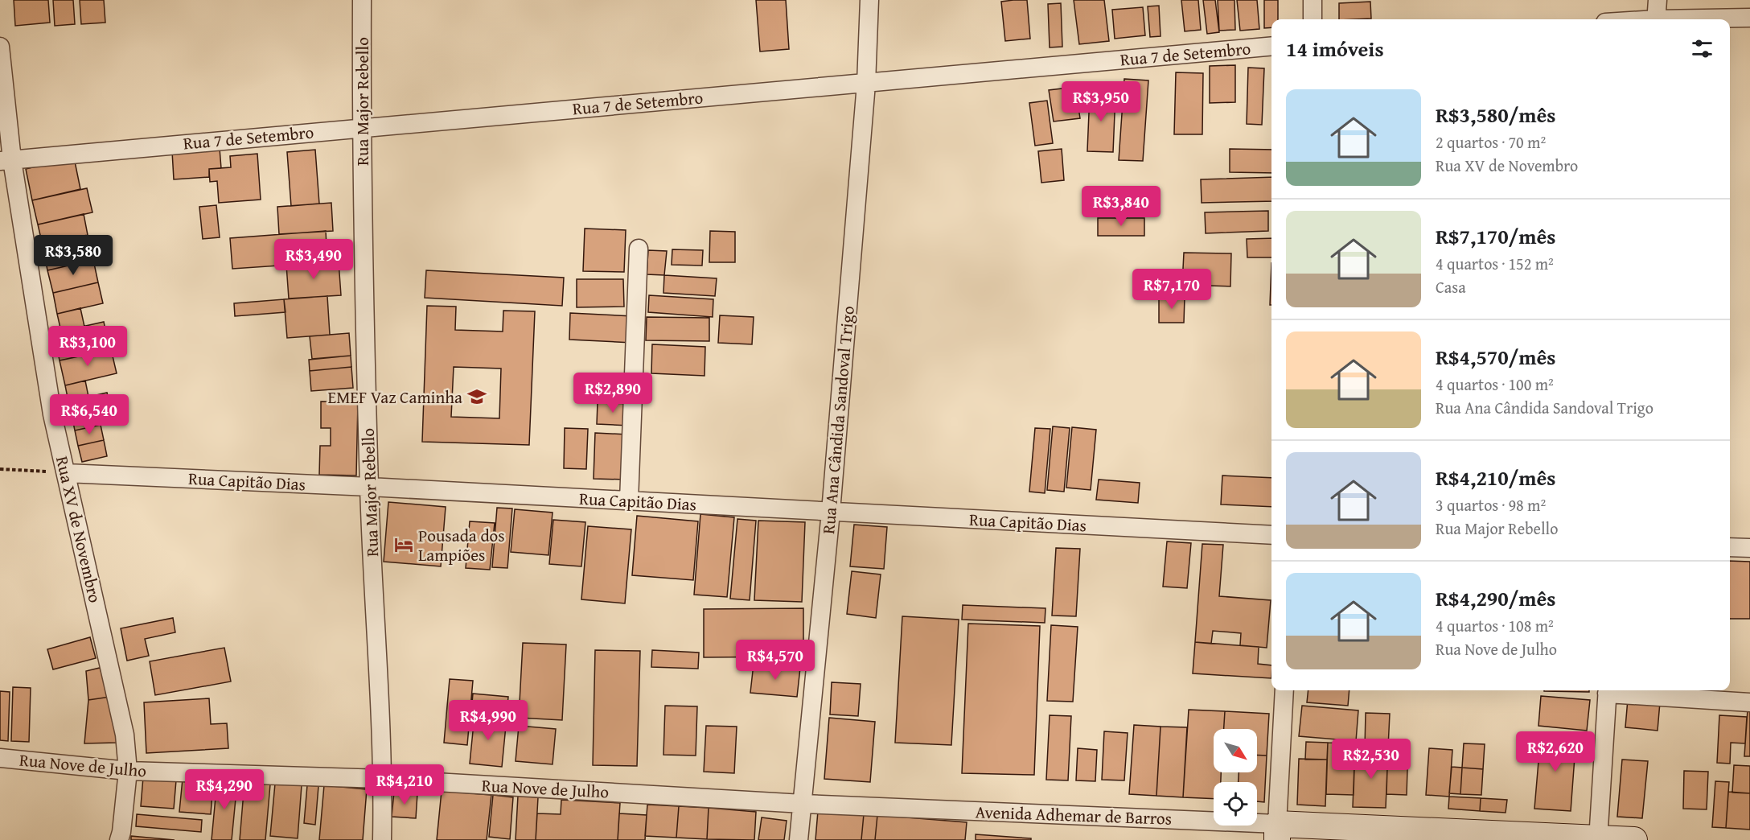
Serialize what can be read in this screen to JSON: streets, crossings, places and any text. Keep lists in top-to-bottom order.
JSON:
{
  "streets": {
    "main road": ["Avenida Adhemar de Barros"],
    "street": [
      "Rua 7 de Setembro",
      "Rua Major Rebello",
      "Rua Ana Cândida Sandoval Trigo",
      "Rua Capitão Dias",
      "Rua XV de Novembro",
      "Rua Nove de Julho"
    ]
  },
  "crossings": [
    ["Rua 7 de Setembro", "Rua Major Rebello"],
    ["Rua 7 de Setembro", "Rua Ana Cândida Sandoval Trigo"],
    ["Rua 7 de Setembro", "Rua XV de Novembro"],
    ["Rua Major Rebello", "Rua Capitão Dias"],
    ["Rua Major Rebello", "Rua Nove de Julho"],
    ["Rua Ana Cândida Sandoval Trigo", "Rua Capitão Dias"],
    ["Rua Ana Cândida Sandoval Trigo", "Rua Nove de Julho"],
    ["Rua Ana Cândida Sandoval Trigo", "Avenida Adhemar de Barros"],
    ["Rua Capitão Dias", "Rua XV de Novembro"],
    ["Rua XV de Novembro", "Rua Nove de Julho"],
    ["Rua Nove de Julho", "Avenida Adhemar de Barros"]
  ],
  "places": {
    "school or university": ["EMEF Vaz Caminha"],
    "hotel": ["Pousada dos Lampiões"]
  },
  "north": "bottom right",
  "page": {
    "heading": "14 imóveis",
    "list": [
      {
        "name": "R$3,580/mês",
        "note": "2 quartos · 70 m² · Rua XV de Novembro"
      },
      {
        "name": "R$7,170/mês",
        "note": "4 quartos · 152 m² · Casa"
      },
      {
        "name": "R$4,570/mês",
        "note": "4 quartos · 100 m² · Rua Ana Cândida Sandoval Trigo"
      },
      {
        "name": "R$4,210/mês",
        "note": "3 quartos · 98 m² · Rua Major Rebello"
      },
      {
        "name": "R$4,290/mês",
        "note": "4 quartos · 108 m² · Rua Nove de Julho"
      }
    ],
    "price": [
      "R$3,950",
      "R$3,840",
      "R$3,580",
      "R$3,490",
      "R$7,170",
      "R$3,100",
      "R$2,890",
      "R$6,540",
      "R$4,570",
      "R$4,990",
      "R$2,620",
      "R$2,530",
      "R$4,210",
      "R$4,290"
    ]
  }
}
